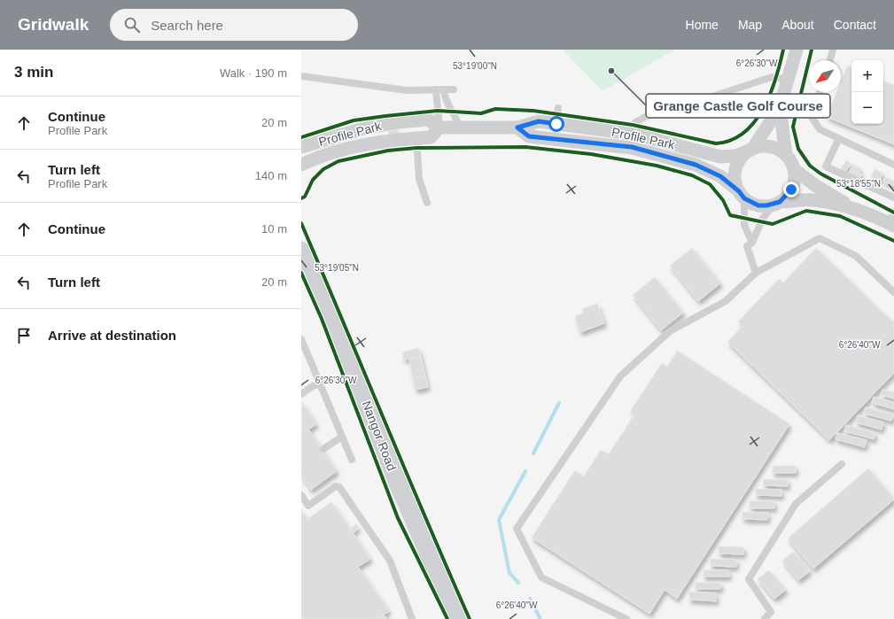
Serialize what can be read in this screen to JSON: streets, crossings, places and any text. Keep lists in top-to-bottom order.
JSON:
{
  "streets": {
    "main road": ["Nangor Road"],
    "street": ["Profile Park"]
  },
  "places": ["Grange Castle Golf Course"],
  "north": "bottom left",
  "page": {
    "header": "Gridwalk",
    "search": "Search here",
    "nav": [
      "Home",
      "Map",
      "About",
      "Contact"
    ],
    "heading": ["3 min", "Walk · 190 m"],
    "map_buttons": ["+", "−"],
    "list": [
      ["Continue", "Profile Park", "20 m"],
      ["Turn left", "Profile Park", "140 m"],
      ["Continue", "10 m"],
      ["Turn left", "20 m"],
      "Arrive at destination"
    ]
  },
  "coordinates": [
    "6°26'30\"W",
    "53°19'00\"N",
    "53°18'55\"N",
    "53°19'05\"N",
    "6°26'40\"W"
  ]
}
